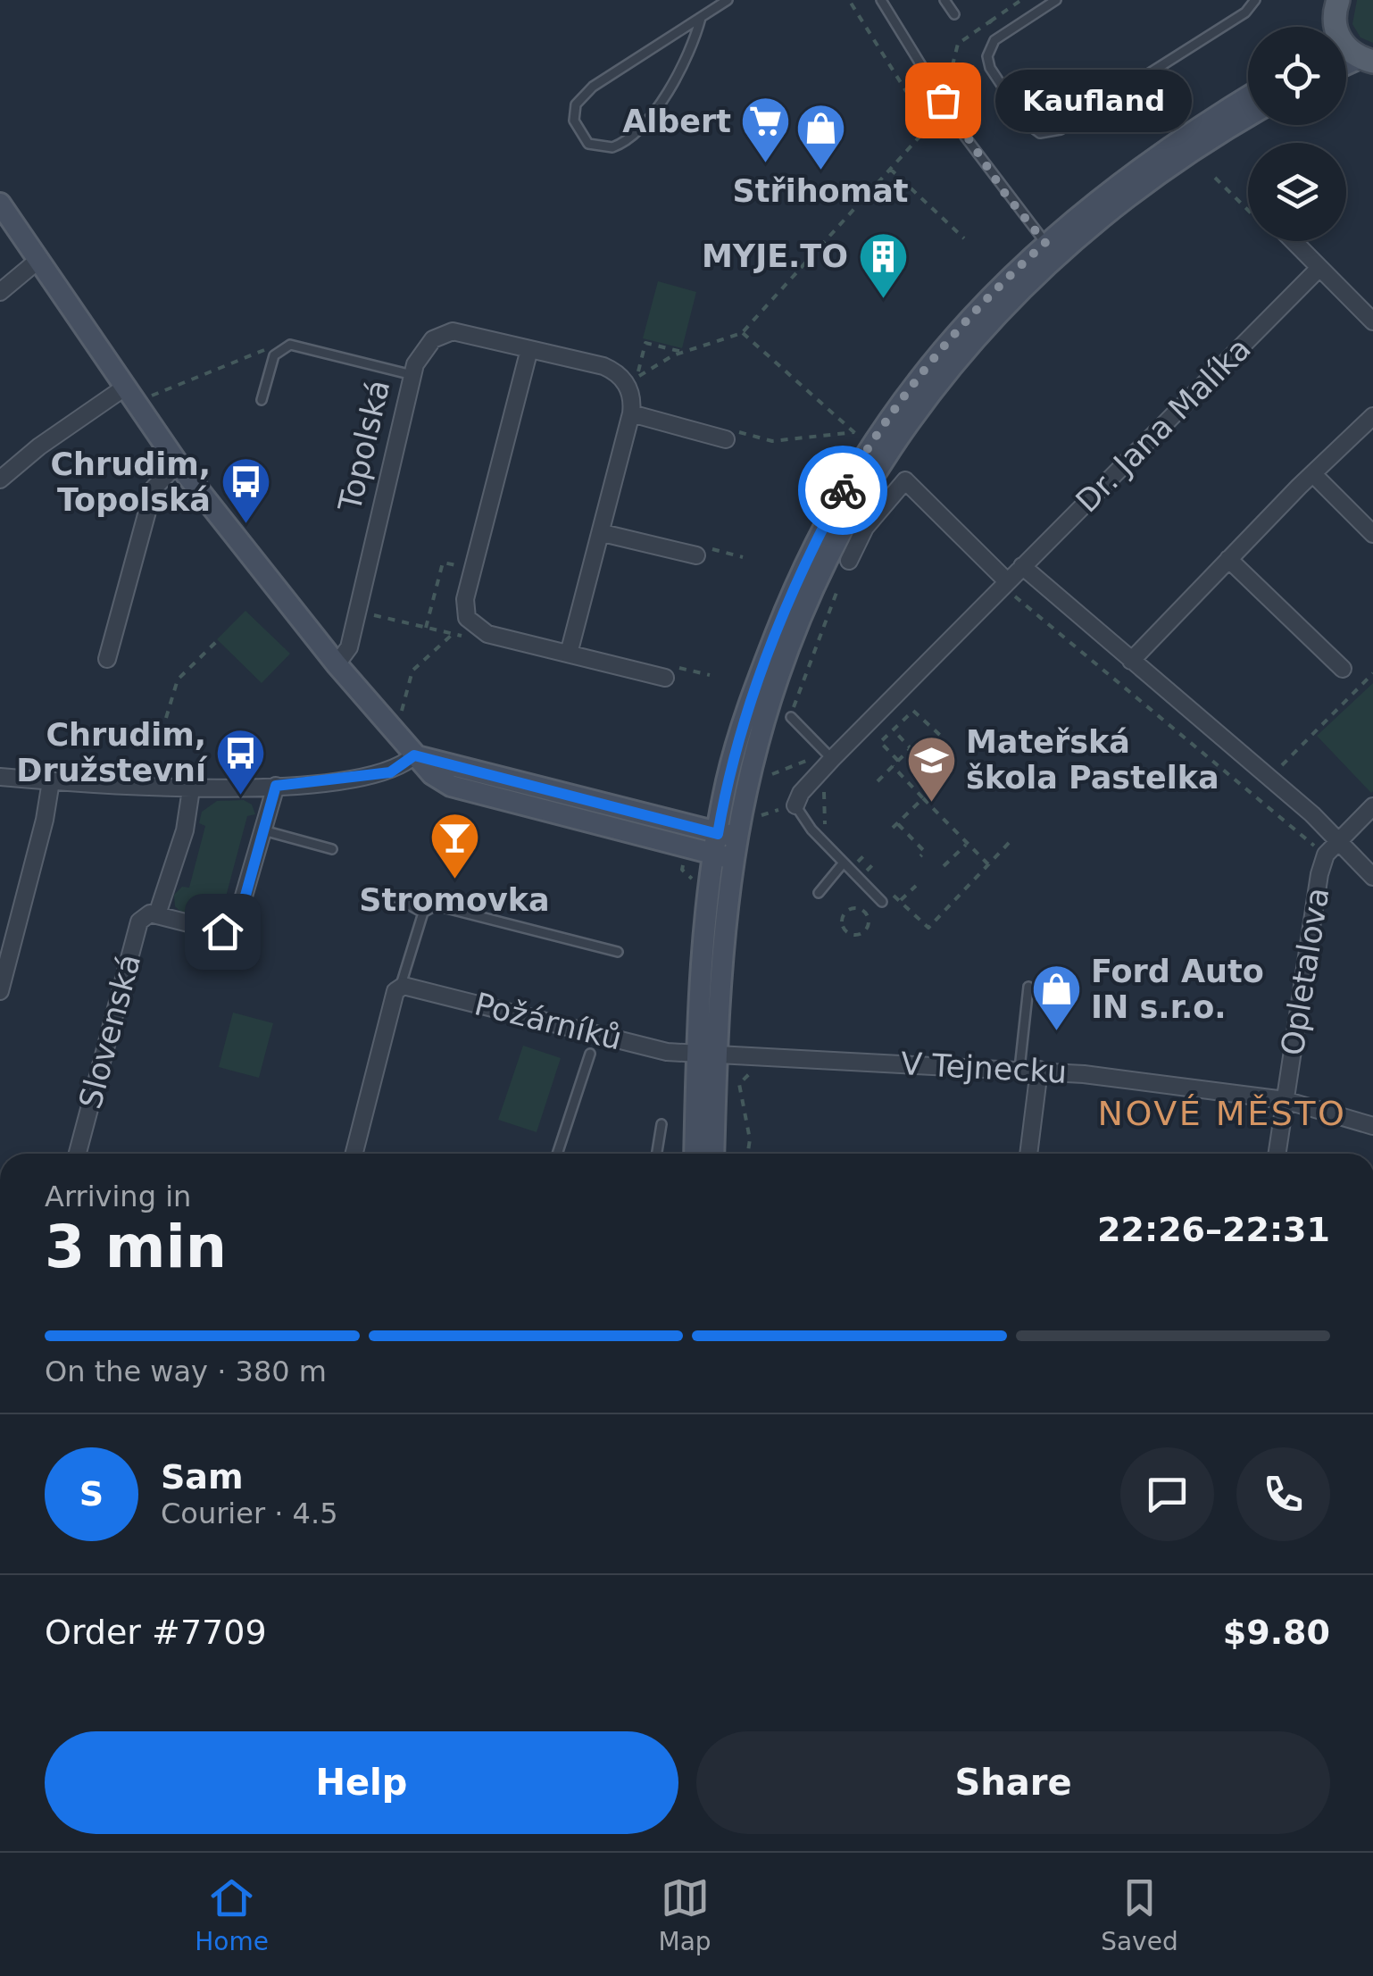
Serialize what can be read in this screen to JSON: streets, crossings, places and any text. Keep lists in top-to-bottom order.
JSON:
{
  "streets": {
    "street": [
      "Dr. Jana Malíka",
      "Topolská",
      "Opletalova",
      "Požárníků",
      "Slovenská",
      "V Tejnecku"
    ]
  },
  "crossings": [
    ["Opletalova", "V Tejnecku"],
    ["Požárníků", "V Tejnecku"]
  ],
  "districts": ["NOVÉ MĚSTO"],
  "places": {
    "other": ["Kaufland"],
    "supermarket": ["Albert"],
    "shop": ["Střihomat", "Ford Auto IN s.r.o."],
    "building": ["MYJE.TO"],
    "bus stop": ["Chrudim, Topolská", "Chrudim, Družstevní"],
    "school or university": ["Mateřská škola Pastelka"],
    "bar": ["Stromovka"]
  },
  "page": {
    "bubble": "Kaufland",
    "heading": ["3 min", "Arriving in", "22:26–22:31"],
    "panel": [
      "Sam",
      "Courier · 4.5",
      "Order #7709",
      "$9.80"
    ],
    "bar": "On the way · 380 m",
    "round": "S",
    "buttons": ["Help", "Share"],
    "tabs": ["Home", "Map", "Saved"]
  }
}
